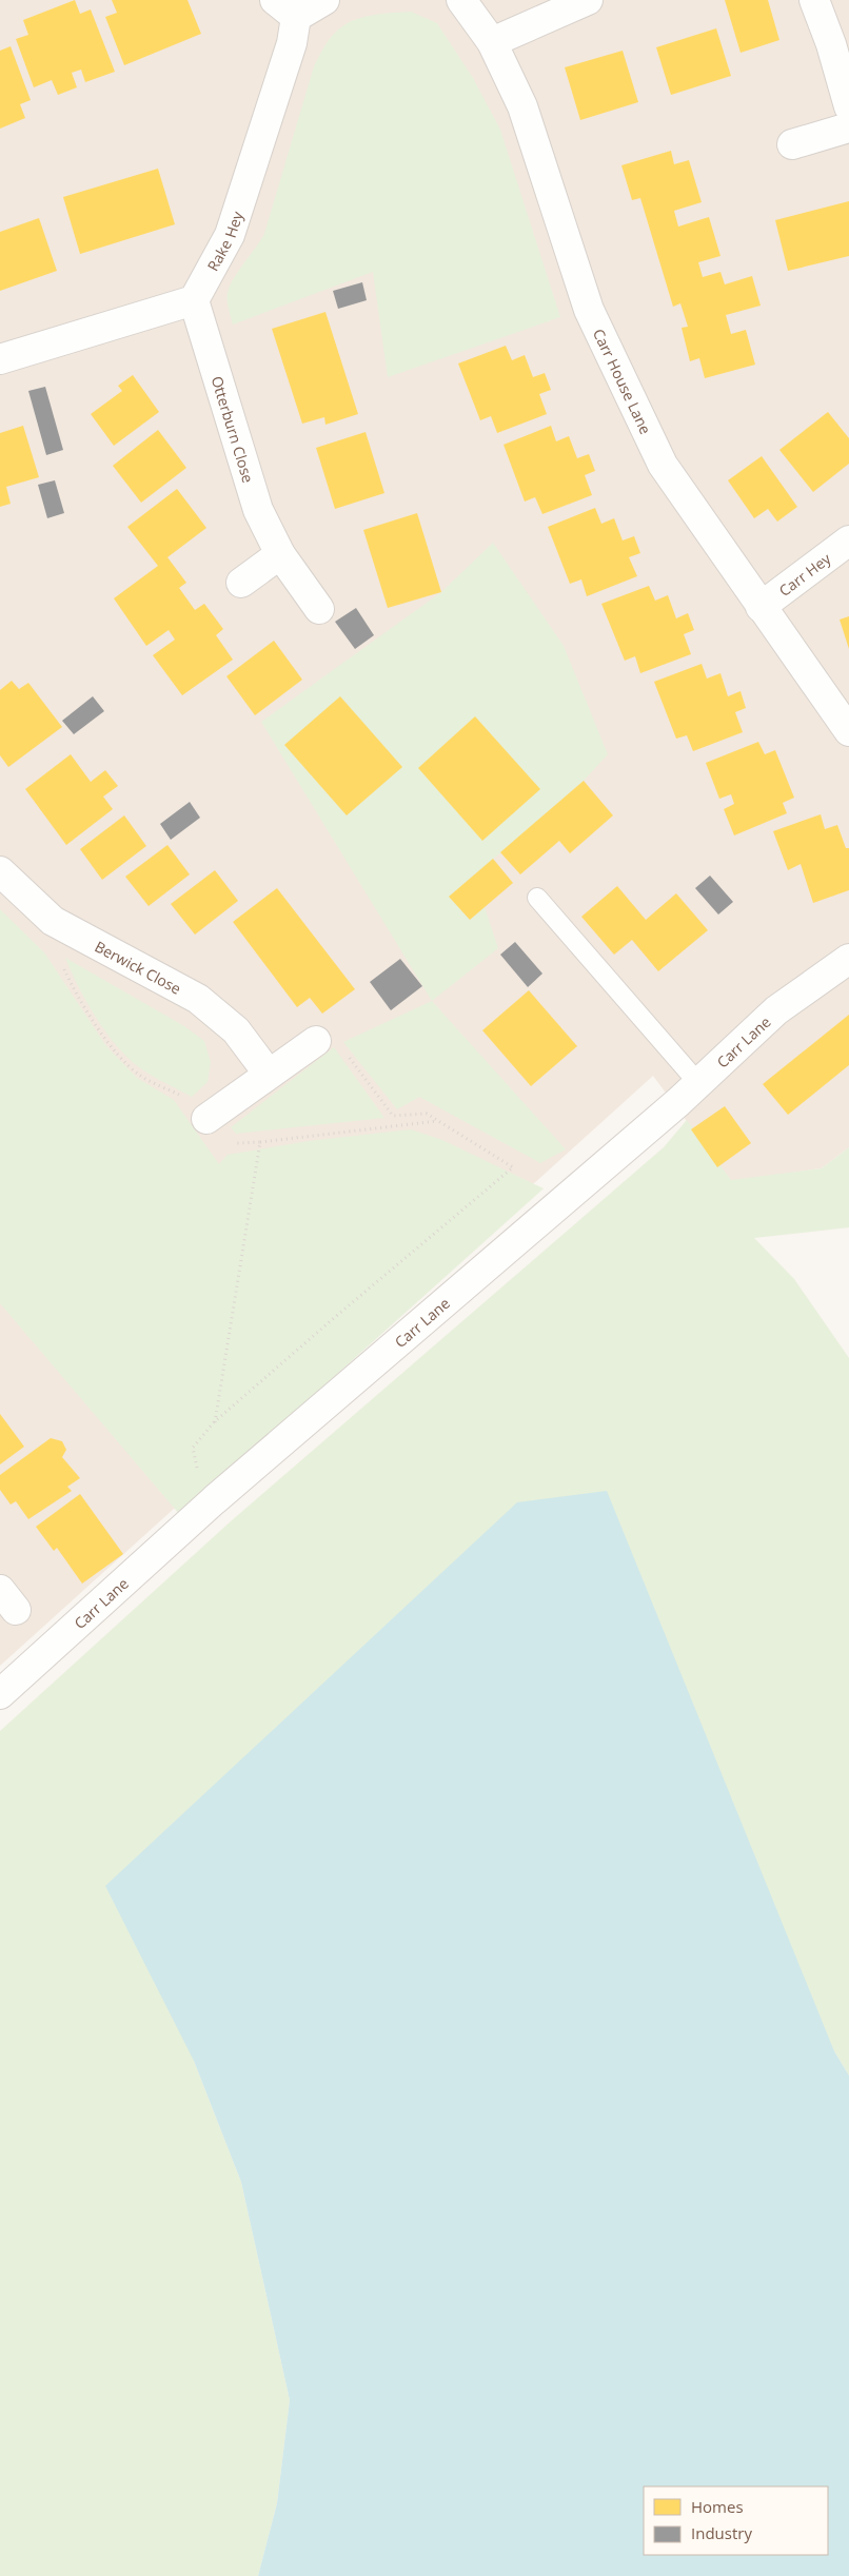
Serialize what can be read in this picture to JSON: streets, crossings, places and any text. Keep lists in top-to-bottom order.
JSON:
{
  "streets": {
    "street": [
      "Rake Hey",
      "Carr House Lane",
      "Otterburn Close",
      "Carr Hey",
      "Berwick Close",
      "Carr Lane"
    ]
  },
  "crossings": [
    ["Rake Hey", "Otterburn Close"],
    ["Carr House Lane", "Carr Hey"]
  ],
  "legend": ["Homes", "Industry"]
}
